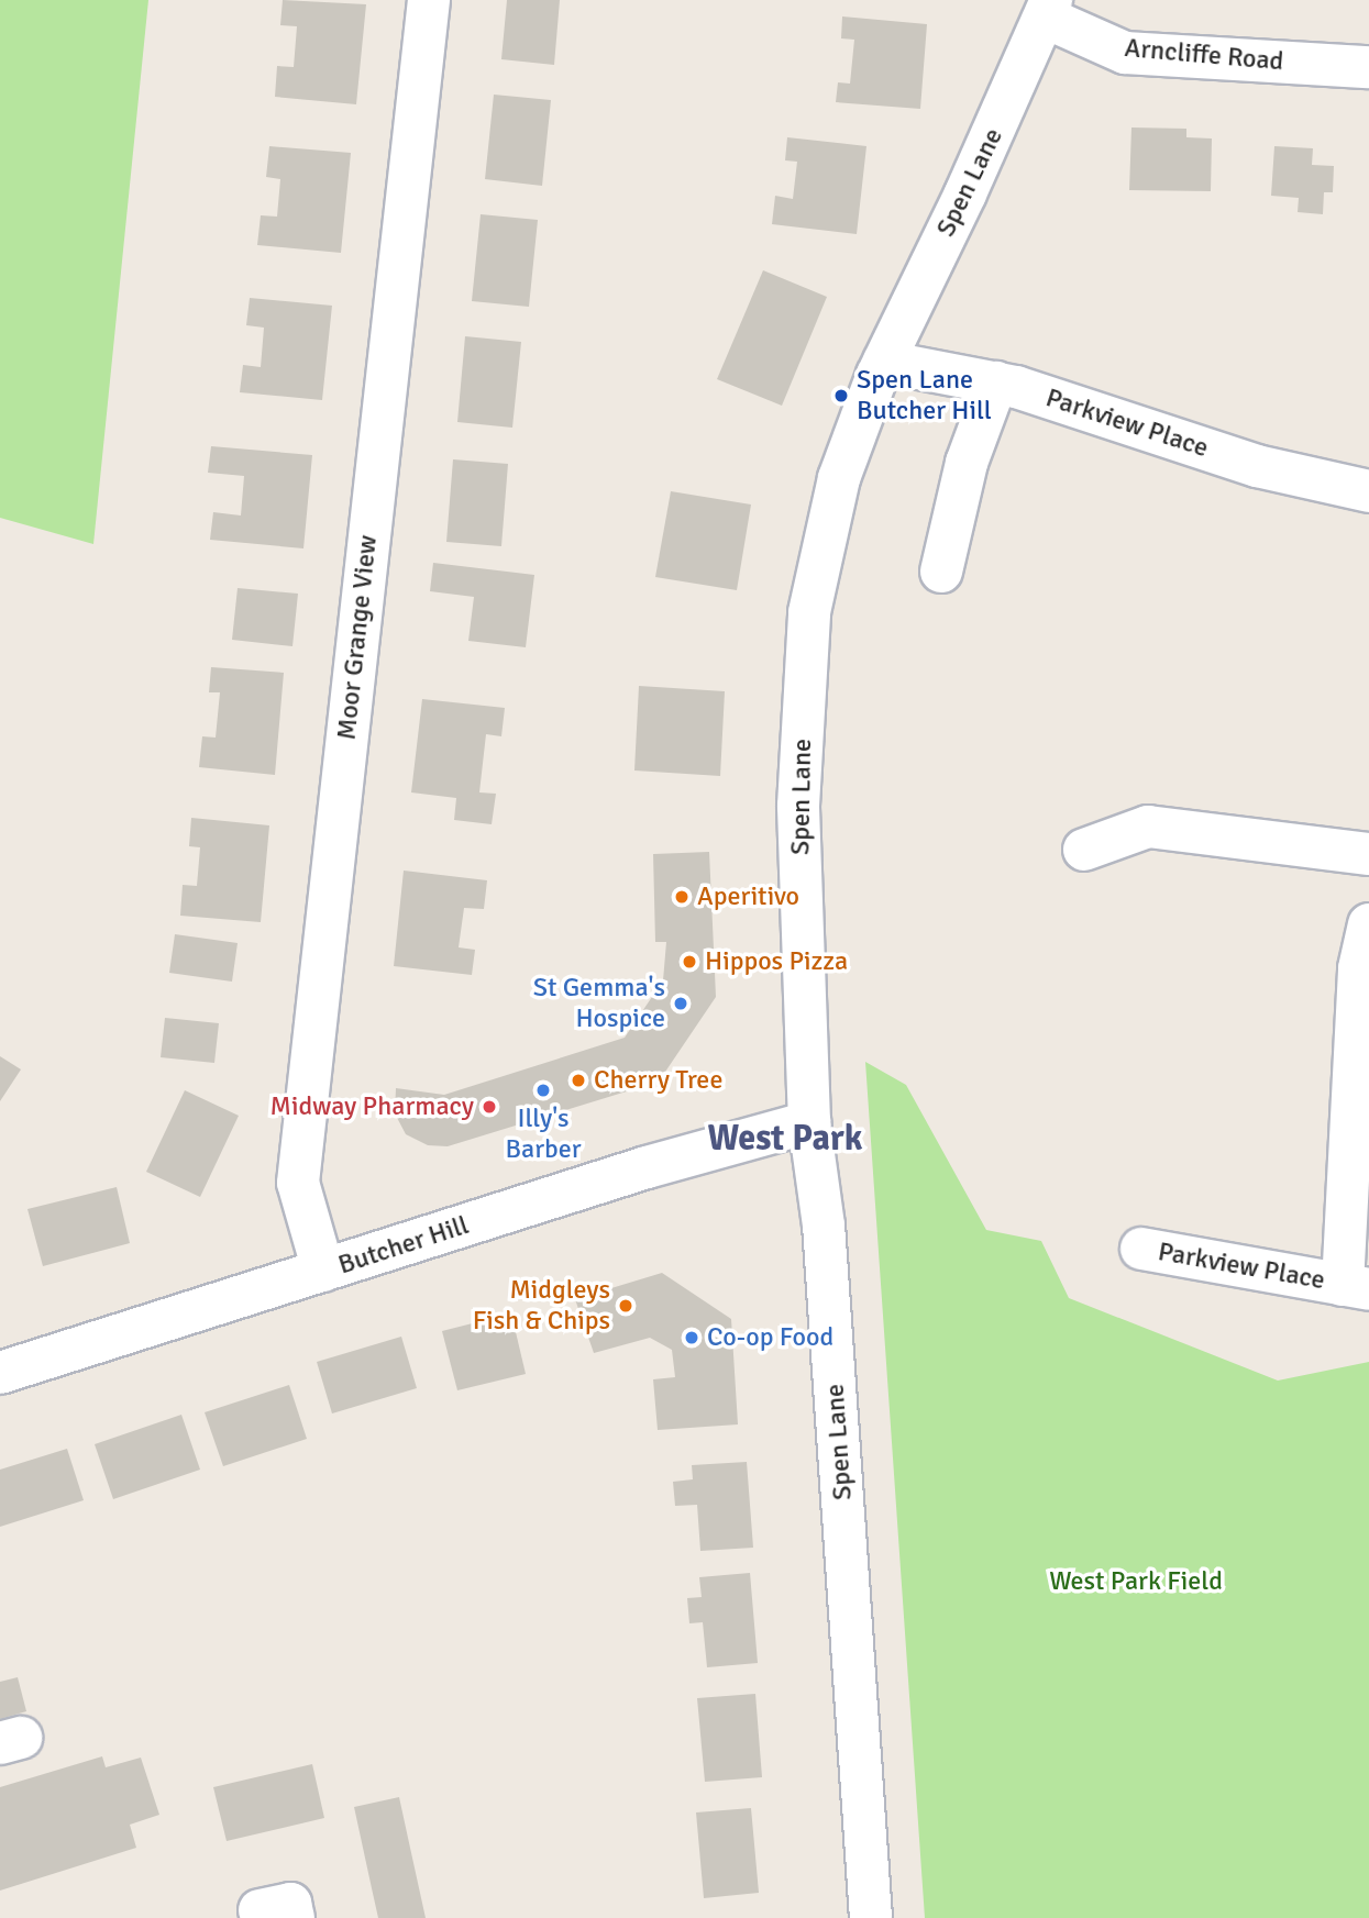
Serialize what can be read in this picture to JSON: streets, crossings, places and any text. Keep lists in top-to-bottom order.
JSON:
{
  "streets": {
    "street": [
      "Arncliffe Road",
      "Spen Lane",
      "Parkview Place",
      "Moor Grange View",
      "Butcher Hill"
    ]
  },
  "crossings": [
    ["Arncliffe Road", "Spen Lane"],
    ["Spen Lane", "Parkview Place"],
    ["Spen Lane", "Butcher Hill"],
    ["Moor Grange View", "Butcher Hill"]
  ],
  "districts": ["West Park"],
  "parks": ["West Park Field"],
  "places": [
    "Spen Lane Butcher Hill",
    "Aperitivo",
    "Hippos Pizza",
    "St Gemma's Hospice",
    "Cherry Tree",
    "Illy's Barber",
    "Midway Pharmacy",
    "Midgleys Fish & Chips",
    "Co-op Food"
  ]
}
